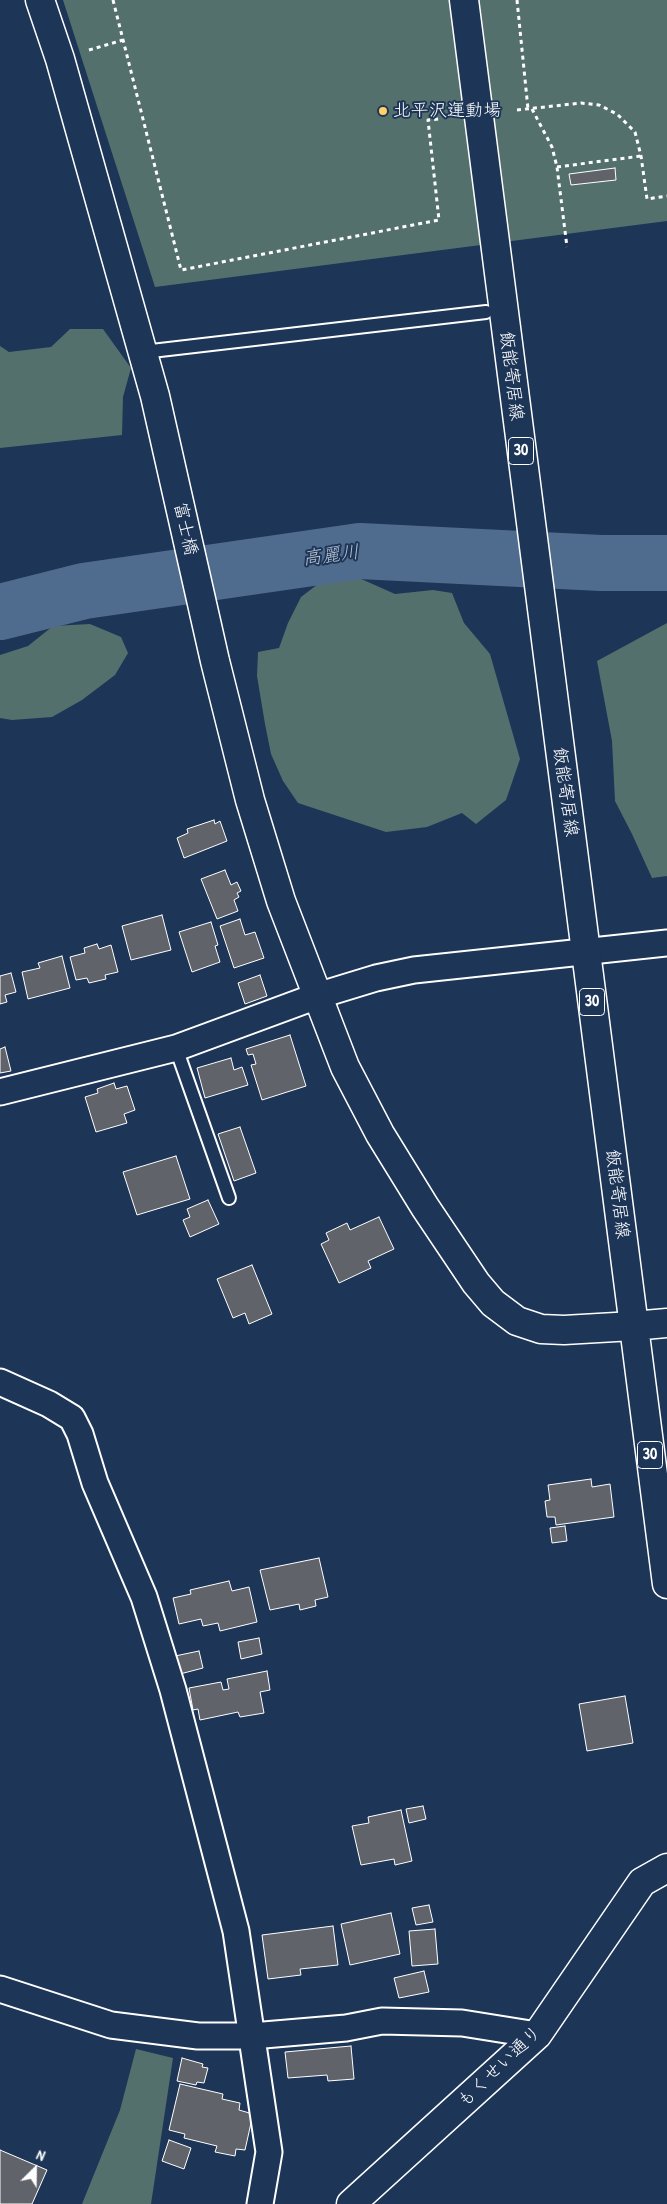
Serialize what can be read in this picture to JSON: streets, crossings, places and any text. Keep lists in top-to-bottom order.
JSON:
{
  "streets": {
    "street": [
      "飯能寄居線",
      "30",
      "富士橋",
      "もくせい通り"
    ]
  },
  "crossings": [
    ["飯能寄居線", "富士橋"]
  ],
  "water": ["高麗川"],
  "places": ["北平沢運動場"],
  "north": "top right"
}
